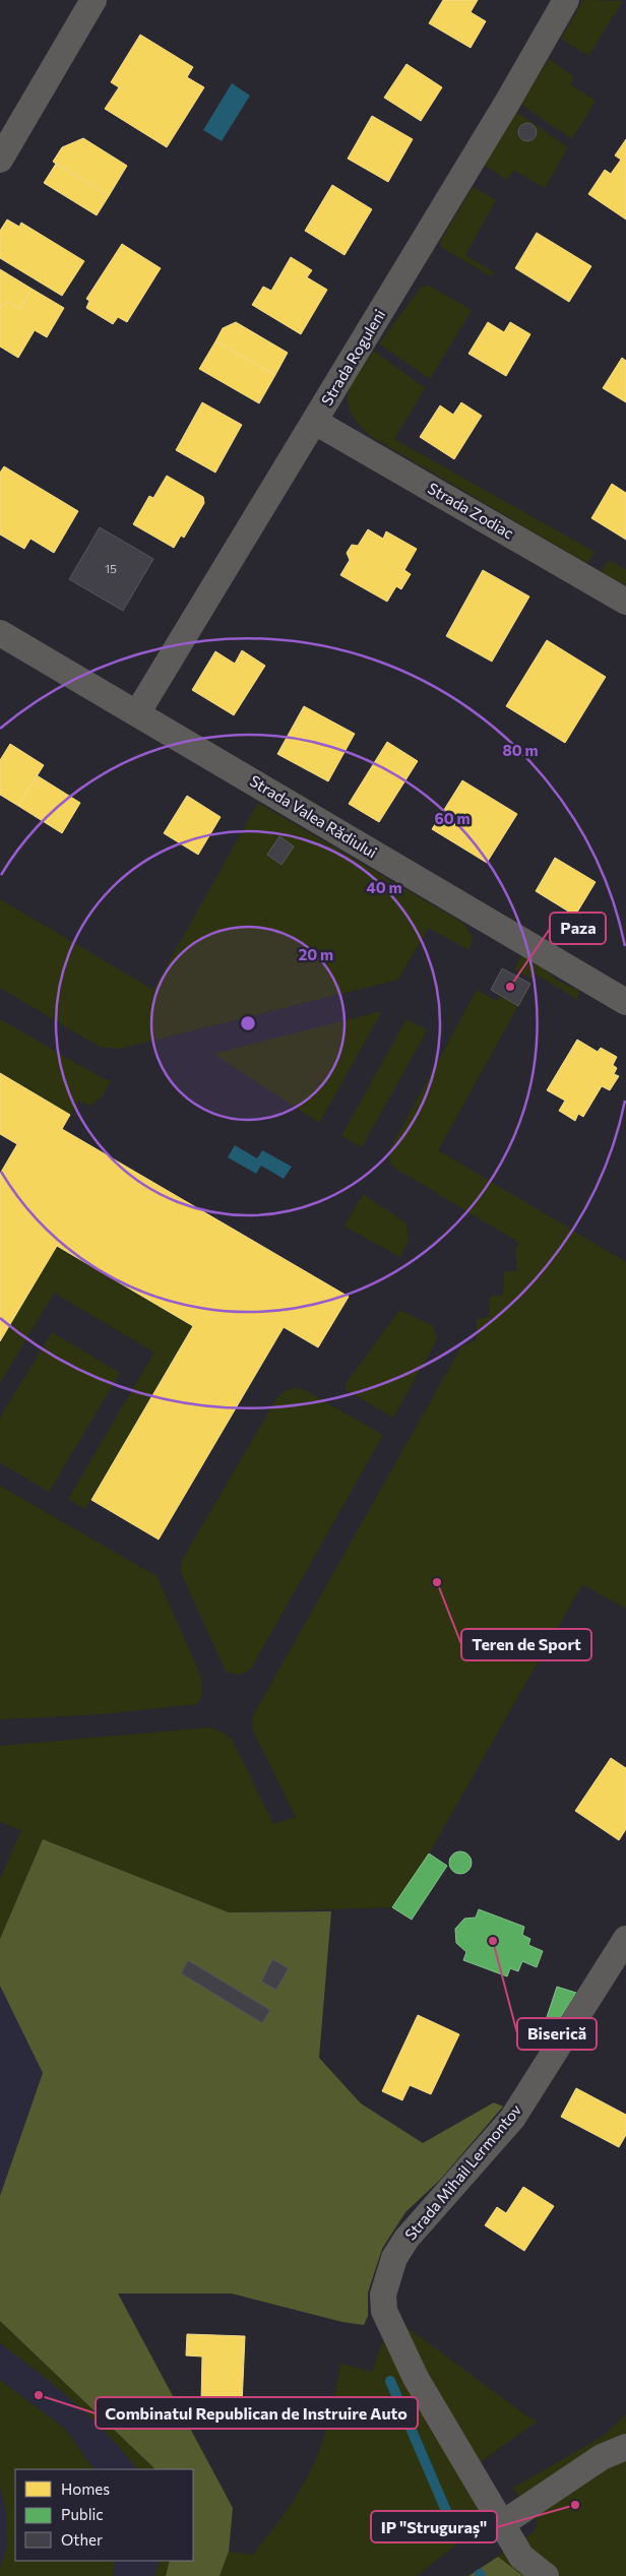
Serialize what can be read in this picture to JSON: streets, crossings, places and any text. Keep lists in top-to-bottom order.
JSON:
{
  "streets": {
    "street": [
      "Strada Roguleni",
      "Strada Zodiac",
      "Strada Valea Rădiului",
      "Strada Mihail Lermontov"
    ]
  },
  "crossings": [
    ["Strada Roguleni", "Strada Zodiac"],
    ["Strada Roguleni", "Strada Valea Rădiului"]
  ],
  "places": [
    "Paza",
    "Teren de Sport",
    "Biserică",
    "Combinatul Republican de Instruire Auto",
    "IP \"Struguraș\""
  ],
  "house_numbers": ["15"],
  "legend": ["Homes", "Public", "Other"],
  "rings": [
    "80 m",
    "60 m",
    "40 m",
    "20 m"
  ]
}
